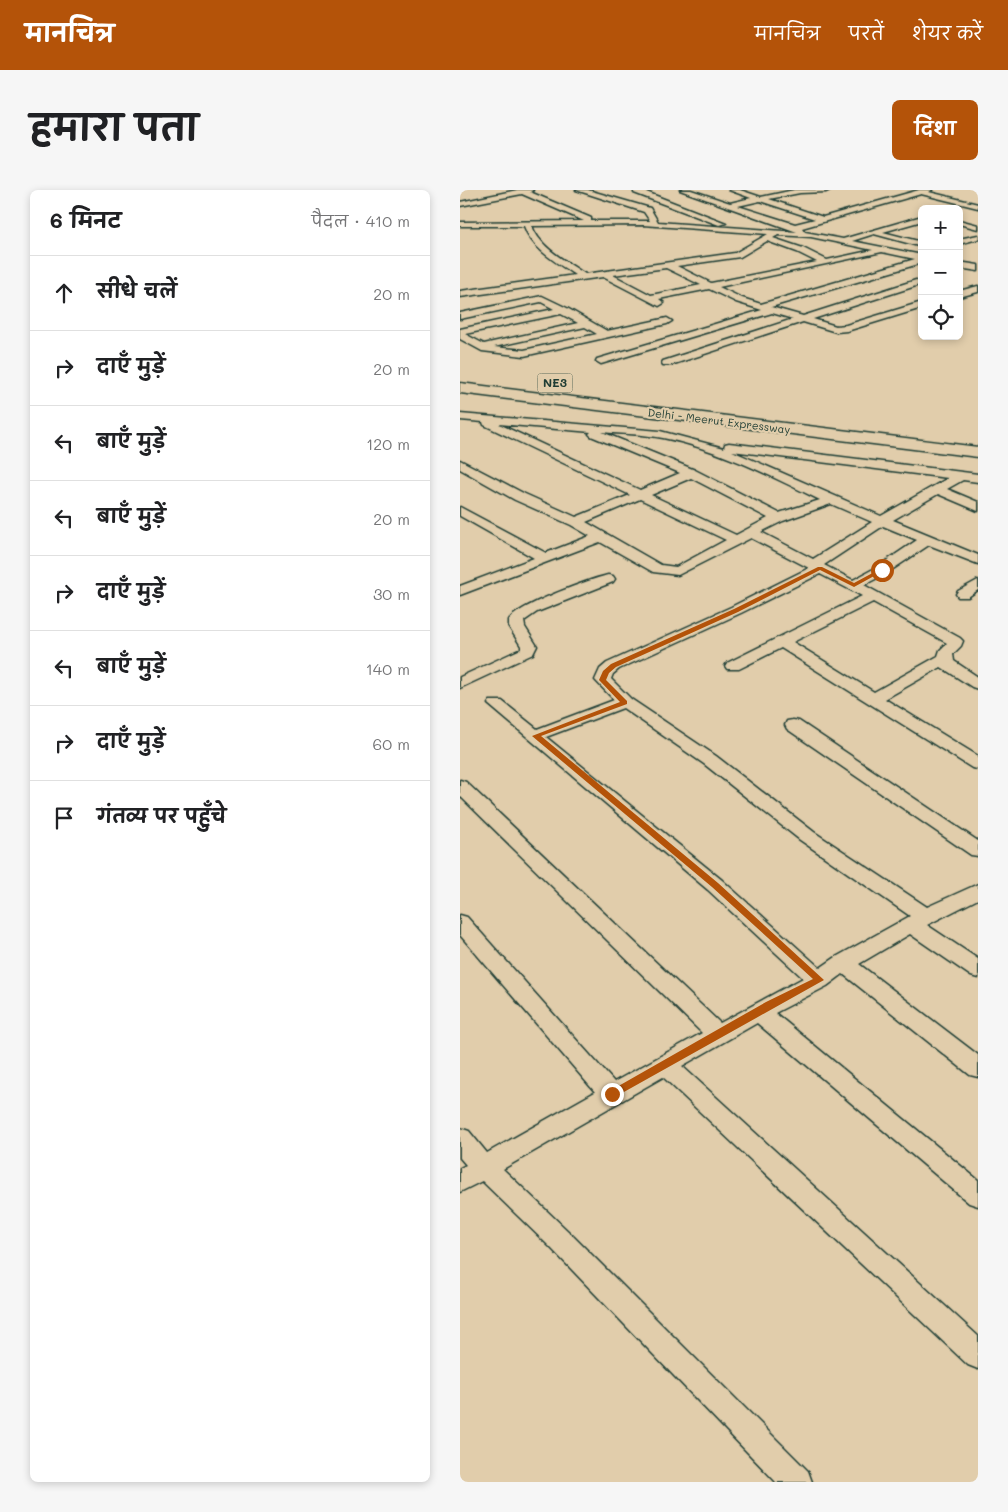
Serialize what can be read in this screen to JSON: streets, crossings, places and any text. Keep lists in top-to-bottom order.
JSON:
{
  "streets": {
    "highway": ["NE3", "Delhi - Meerut Expressway"]
  },
  "page": {
    "header": "मानचित्र",
    "nav": ["मानचित्र", "परतें", "शेयर करें"],
    "title": "हमारा पता",
    "buttons": "दिशा",
    "heading": ["6 मिनट", "पैदल · 410 m"],
    "map_buttons": ["+", "−"],
    "list": [
      ["सीधे चलें", "20 m"],
      ["दाएँ मुड़ें", "20 m"],
      ["बाएँ मुड़ें", "120 m"],
      ["बाएँ मुड़ें", "20 m"],
      ["दाएँ मुड़ें", "30 m"],
      ["बाएँ मुड़ें", "140 m"],
      ["दाएँ मुड़ें", "60 m"],
      "गंतव्य पर पहुँचे"
    ]
  }
}
